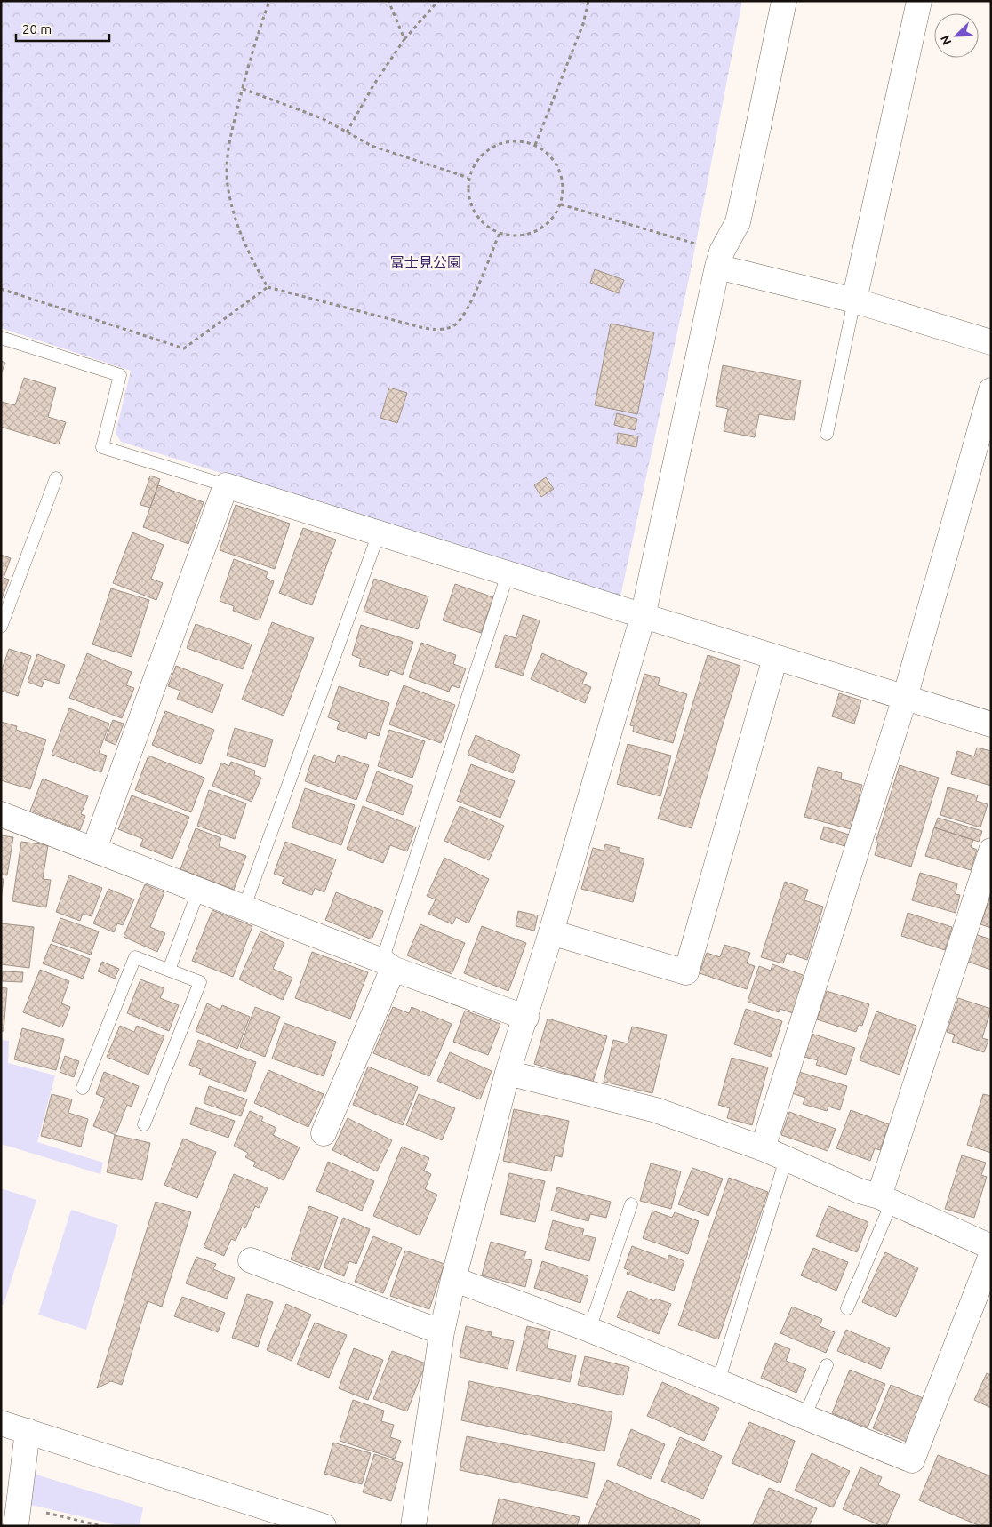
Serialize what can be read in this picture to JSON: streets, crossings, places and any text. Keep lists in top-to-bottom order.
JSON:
{
  "parks": ["富士見公園"],
  "scale_bar": "20 m",
  "north": "bottom left"
}
